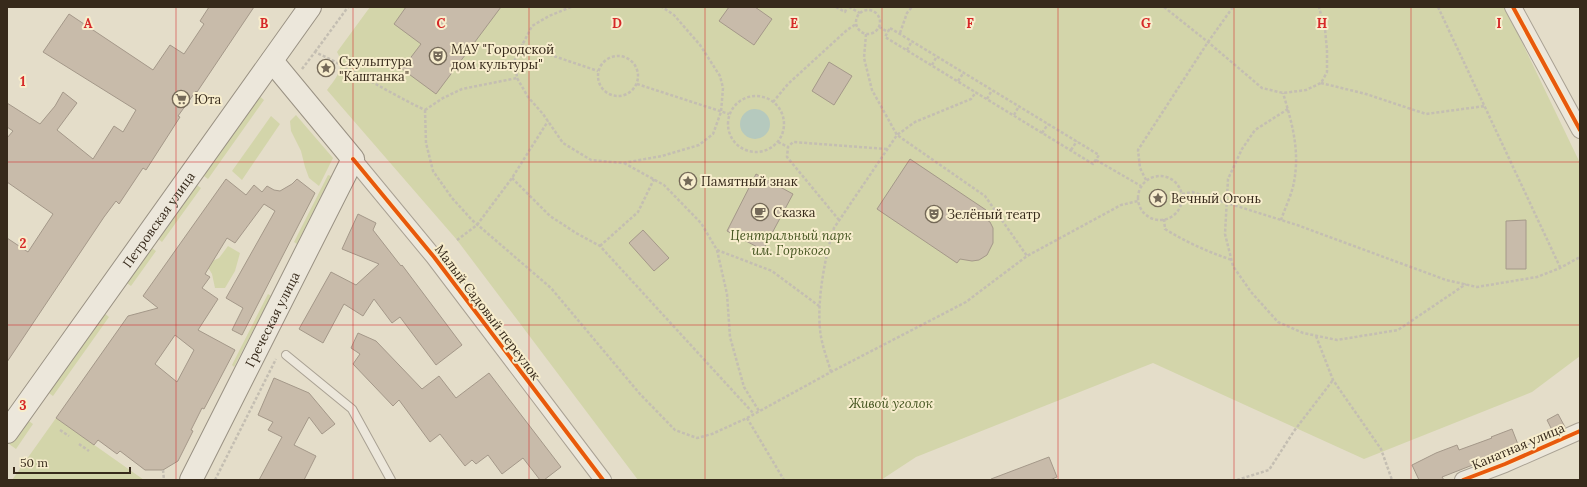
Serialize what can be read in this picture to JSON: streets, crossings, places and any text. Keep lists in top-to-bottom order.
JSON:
{
  "streets": {
    "main road": ["Петровская улица", "Малый Садовый переулок", "Греческая улица"],
    "street": ["Канатная улица"]
  },
  "crossings": [
    ["Петровская улица", "Малый Садовый переулок"],
    ["Малый Садовый переулок", "Греческая улица"]
  ],
  "parks": ["Центральный парк им. Горького", "Живой уголок"],
  "places": {
    "theatre": ["МАУ \"Городской дом культуры\"", "Зелёный театр"],
    "place": ["Скульптура \"Каштанка\"", "Памятный знак", "Вечный Огонь"],
    "supermarket": ["Юта"],
    "cafe": ["Сказка"]
  },
  "scale_bar": "50 m",
  "grid": {
    "columns": [
      "A",
      "B",
      "C",
      "D",
      "E",
      "F",
      "G",
      "H",
      "I"
    ],
    "rows": ["1", "2", "3"]
  }
}
